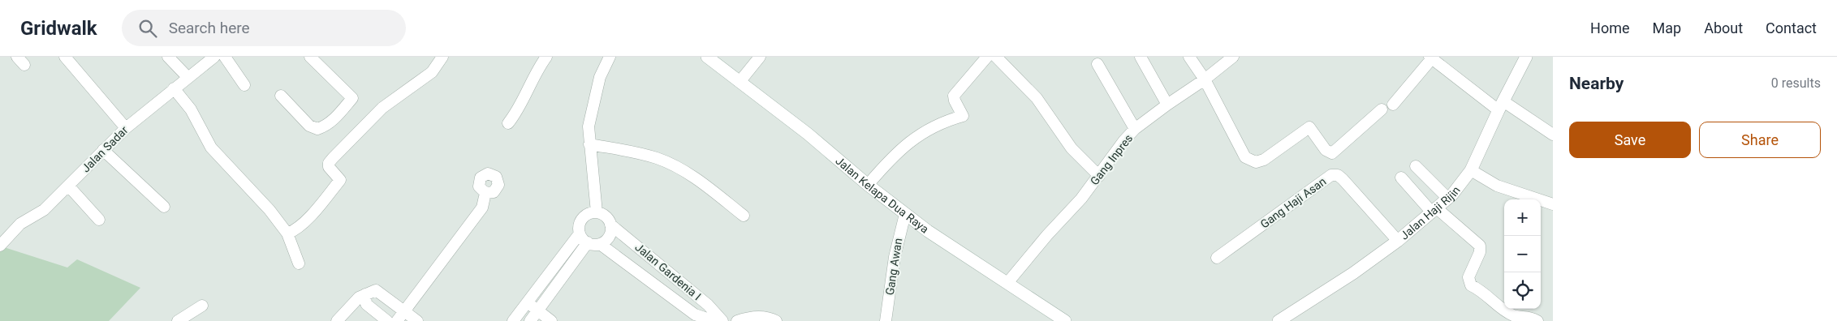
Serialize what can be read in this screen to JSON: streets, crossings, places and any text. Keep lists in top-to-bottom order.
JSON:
{
  "streets": {
    "main road": ["Jalan Kelapa Dua Raya", "Jalan Haji Rijin"],
    "street": [
      "Jalan Sadar",
      "Gang Inpres",
      "Gang Haji Asan",
      "Gang Awan",
      "Jalan Gardenia I"
    ]
  },
  "crossings": [
    ["Gang Inpres", "Jalan Kelapa Dua Raya"],
    ["Jalan Kelapa Dua Raya", "Gang Awan"],
    ["Gang Haji Asan", "Jalan Haji Rijin"]
  ],
  "page": {
    "header": "Gridwalk",
    "search": "Search here",
    "nav": [
      "Home",
      "Map",
      "About",
      "Contact"
    ],
    "heading": ["Nearby", "0 results"],
    "buttons": ["Save", "Share"],
    "map_buttons": ["+", "−"]
  }
}
